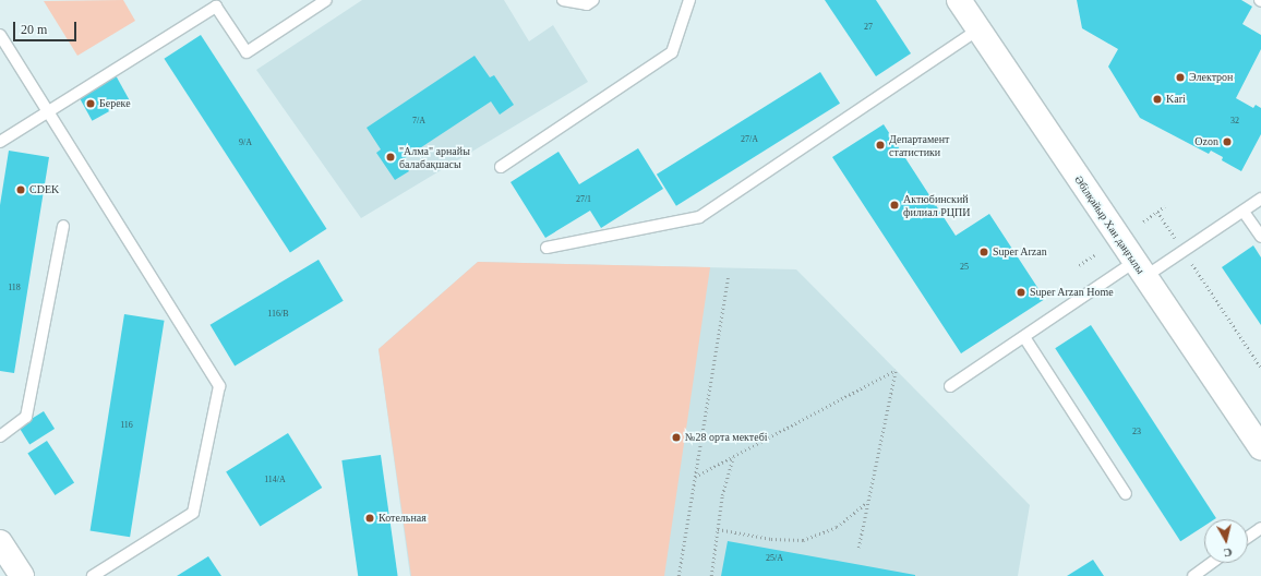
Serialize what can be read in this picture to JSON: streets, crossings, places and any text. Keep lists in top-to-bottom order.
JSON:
{
  "streets": {
    "street": ["Әбілқайыр Хан даңғылы"]
  },
  "places": [
    "Электрон",
    "Kari",
    "Береке",
    "Ozon",
    "Департамент статистики",
    "\"Алма\" арнайы балабақшасы",
    "CDEK",
    "Актюбинский филиал РЦПИ",
    "Super Arzan",
    "Super Arzan Home",
    "№28 орта мектебі",
    "Котельная"
  ],
  "house_numbers": [
    "27",
    "7/А",
    "32",
    "27/А",
    "9/А",
    "27/1",
    "25",
    "118",
    "116/В",
    "116",
    "23",
    "114/А",
    "25/А"
  ],
  "scale_bar": "20 m",
  "north": "bottom"
}
